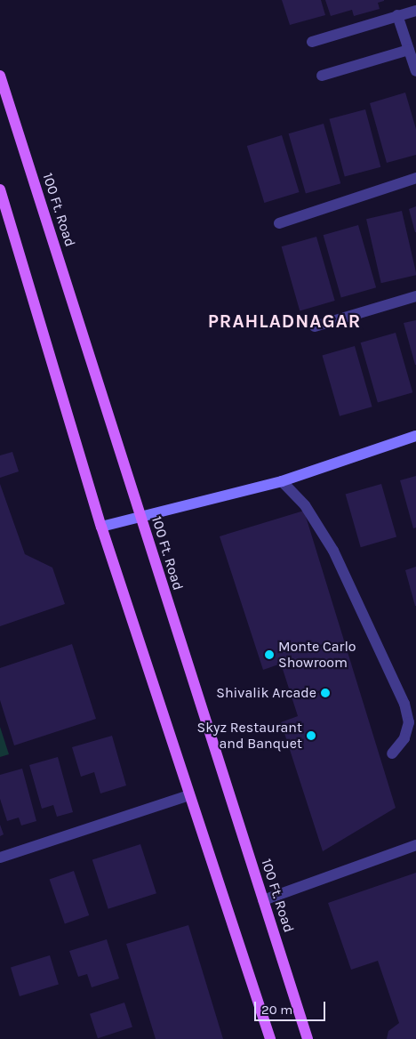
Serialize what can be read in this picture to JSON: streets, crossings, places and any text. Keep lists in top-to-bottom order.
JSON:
{
  "streets": {
    "main road": ["100 Ft. Road"]
  },
  "districts": ["PRAHLADNAGAR"],
  "places": ["Monte Carlo Showroom", "Shivalik Arcade", "Skyz Restaurant and Banquet"],
  "scale_bar": "20 m"
}
